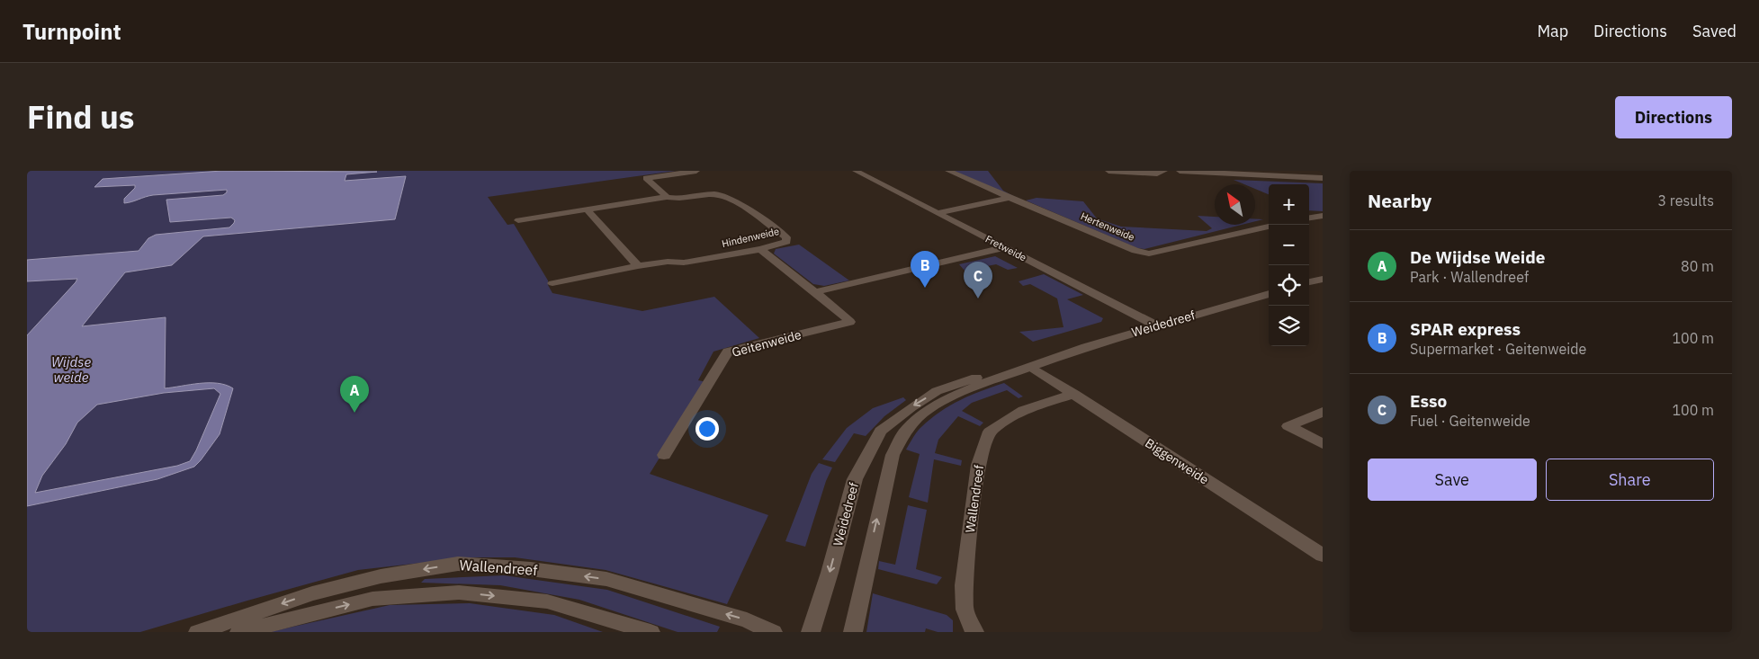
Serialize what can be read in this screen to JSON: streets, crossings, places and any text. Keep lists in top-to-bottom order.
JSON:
{
  "streets": {
    "street": [
      "Hertenweide",
      "Hindenweide",
      "Fretweide",
      "Weidedreef",
      "Geitenweide",
      "Biggenweide",
      "Wallendreef"
    ]
  },
  "crossings": [
    ["Hindenweide", "Geitenweide"],
    ["Fretweide", "Weidedreef"],
    ["Weidedreef", "Biggenweide"],
    ["Biggenweide", "Wallendreef"]
  ],
  "water": ["Wijdse weide"],
  "north": "top left",
  "page": {
    "header": "Turnpoint",
    "nav": ["Map", "Directions", "Saved"],
    "title": "Find us",
    "buttons": [
      "Directions",
      ["Save", "Share"]
    ],
    "heading": ["Nearby", "3 results"],
    "map_buttons": ["+", "−"],
    "list": [
      {
        "mark": "A",
        "name": "De Wijdse Weide",
        "note": "Park · Wallendreef",
        "value": "80 m"
      },
      {
        "mark": "B",
        "name": "SPAR express",
        "note": "Supermarket · Geitenweide",
        "value": "100 m"
      },
      {
        "mark": "C",
        "name": "Esso",
        "note": "Fuel · Geitenweide",
        "value": "100 m"
      }
    ],
    "pins": ["B", "C", "A"]
  }
}
